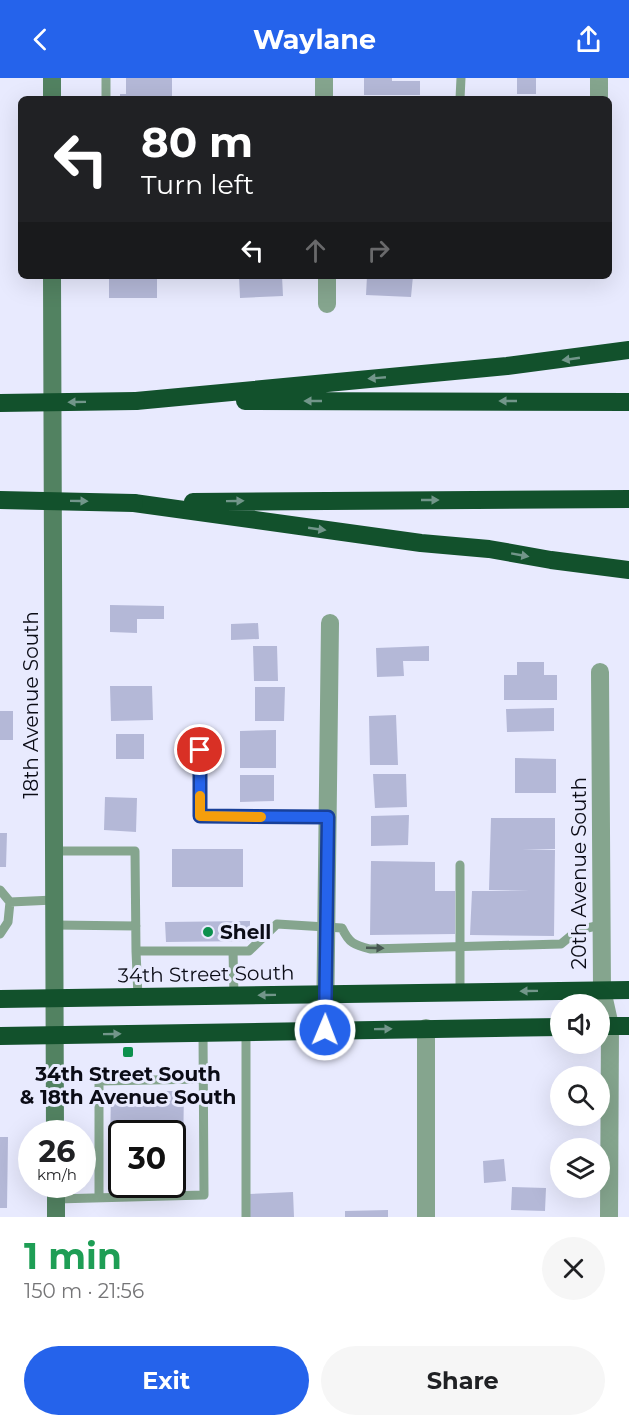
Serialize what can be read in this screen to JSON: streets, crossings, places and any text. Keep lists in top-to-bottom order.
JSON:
{
  "streets": {
    "highway": ["34th Street South"],
    "street": ["18th Avenue South", "20th Avenue South"]
  },
  "crossings": [
    ["18th Avenue South", "34th Street South"],
    ["20th Avenue South", "34th Street South"]
  ],
  "places": {
    "other": ["Shell"],
    "transit": ["34th Street South & 18th Avenue South"]
  },
  "page": {
    "header": "Waylane",
    "turn": ["80 m", "Turn left"],
    "speed": "26 km/h",
    "limit": "30",
    "heading": ["1 min", "150 m · 21:56"],
    "buttons": ["Exit", "Share"]
  }
}
